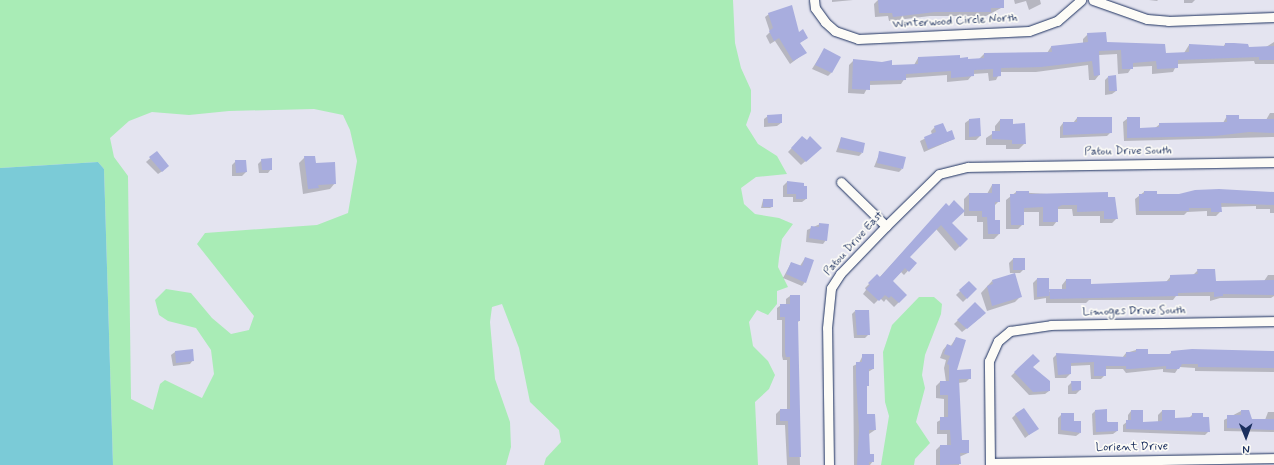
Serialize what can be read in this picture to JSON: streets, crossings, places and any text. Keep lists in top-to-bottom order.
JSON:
{
  "streets": {
    "street": [
      "Winterwood Circle North",
      "Patou Drive South",
      "Patou Drive East",
      "Limoges Drive South",
      "Lorient Drive"
    ]
  },
  "crossings": [
    ["Patou Drive South", "Patou Drive East"],
    ["Limoges Drive South", "Lorient Drive"]
  ],
  "north": "bottom"
}
